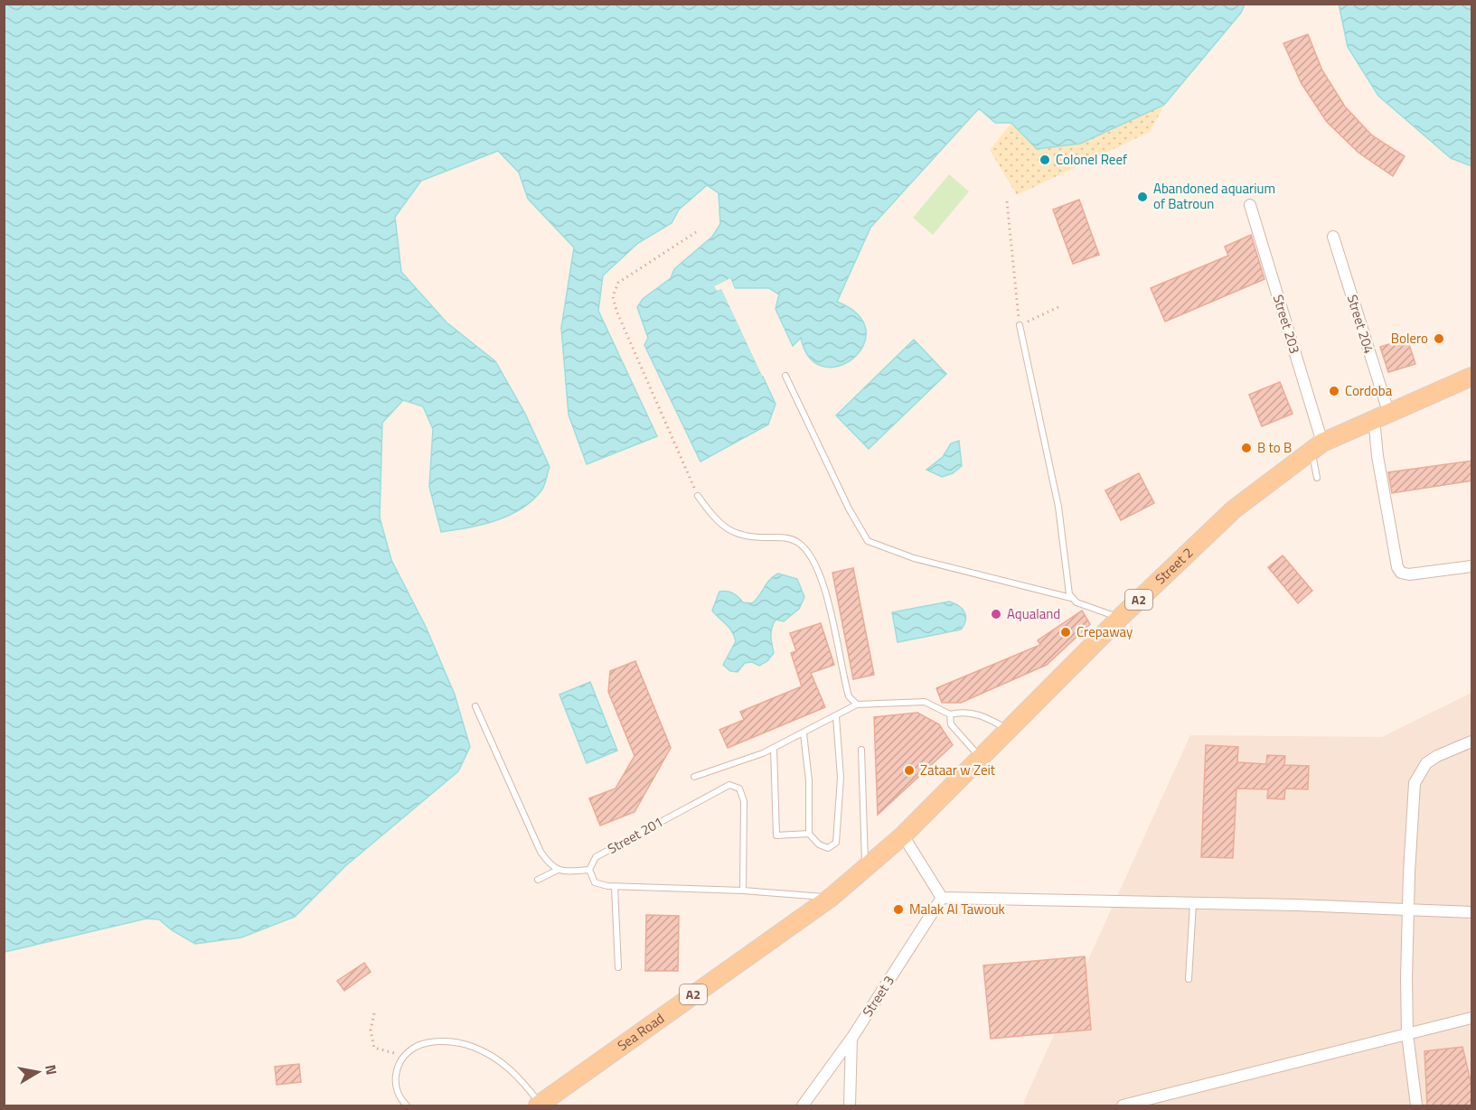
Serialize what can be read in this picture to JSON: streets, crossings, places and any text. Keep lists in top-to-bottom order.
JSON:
{
  "streets": {
    "main road": ["Street 2", "A2", "Sea Road"],
    "street": ["Street 203", "Street 204", "Street 3"],
    "lane": ["Street 201"]
  },
  "crossings": [
    ["Street 203", "Street 2"],
    ["Street 204", "Street 2"],
    ["Street 2", "Sea Road"]
  ],
  "places": [
    "Colonel Reef",
    "Abandoned aquarium of Batroun",
    "Bolero",
    "Cordoba",
    "B to B",
    "Aqualand",
    "Crepaway",
    "Zataar w Zeit",
    "Malak Al Tawouk"
  ],
  "north": "right"
}
